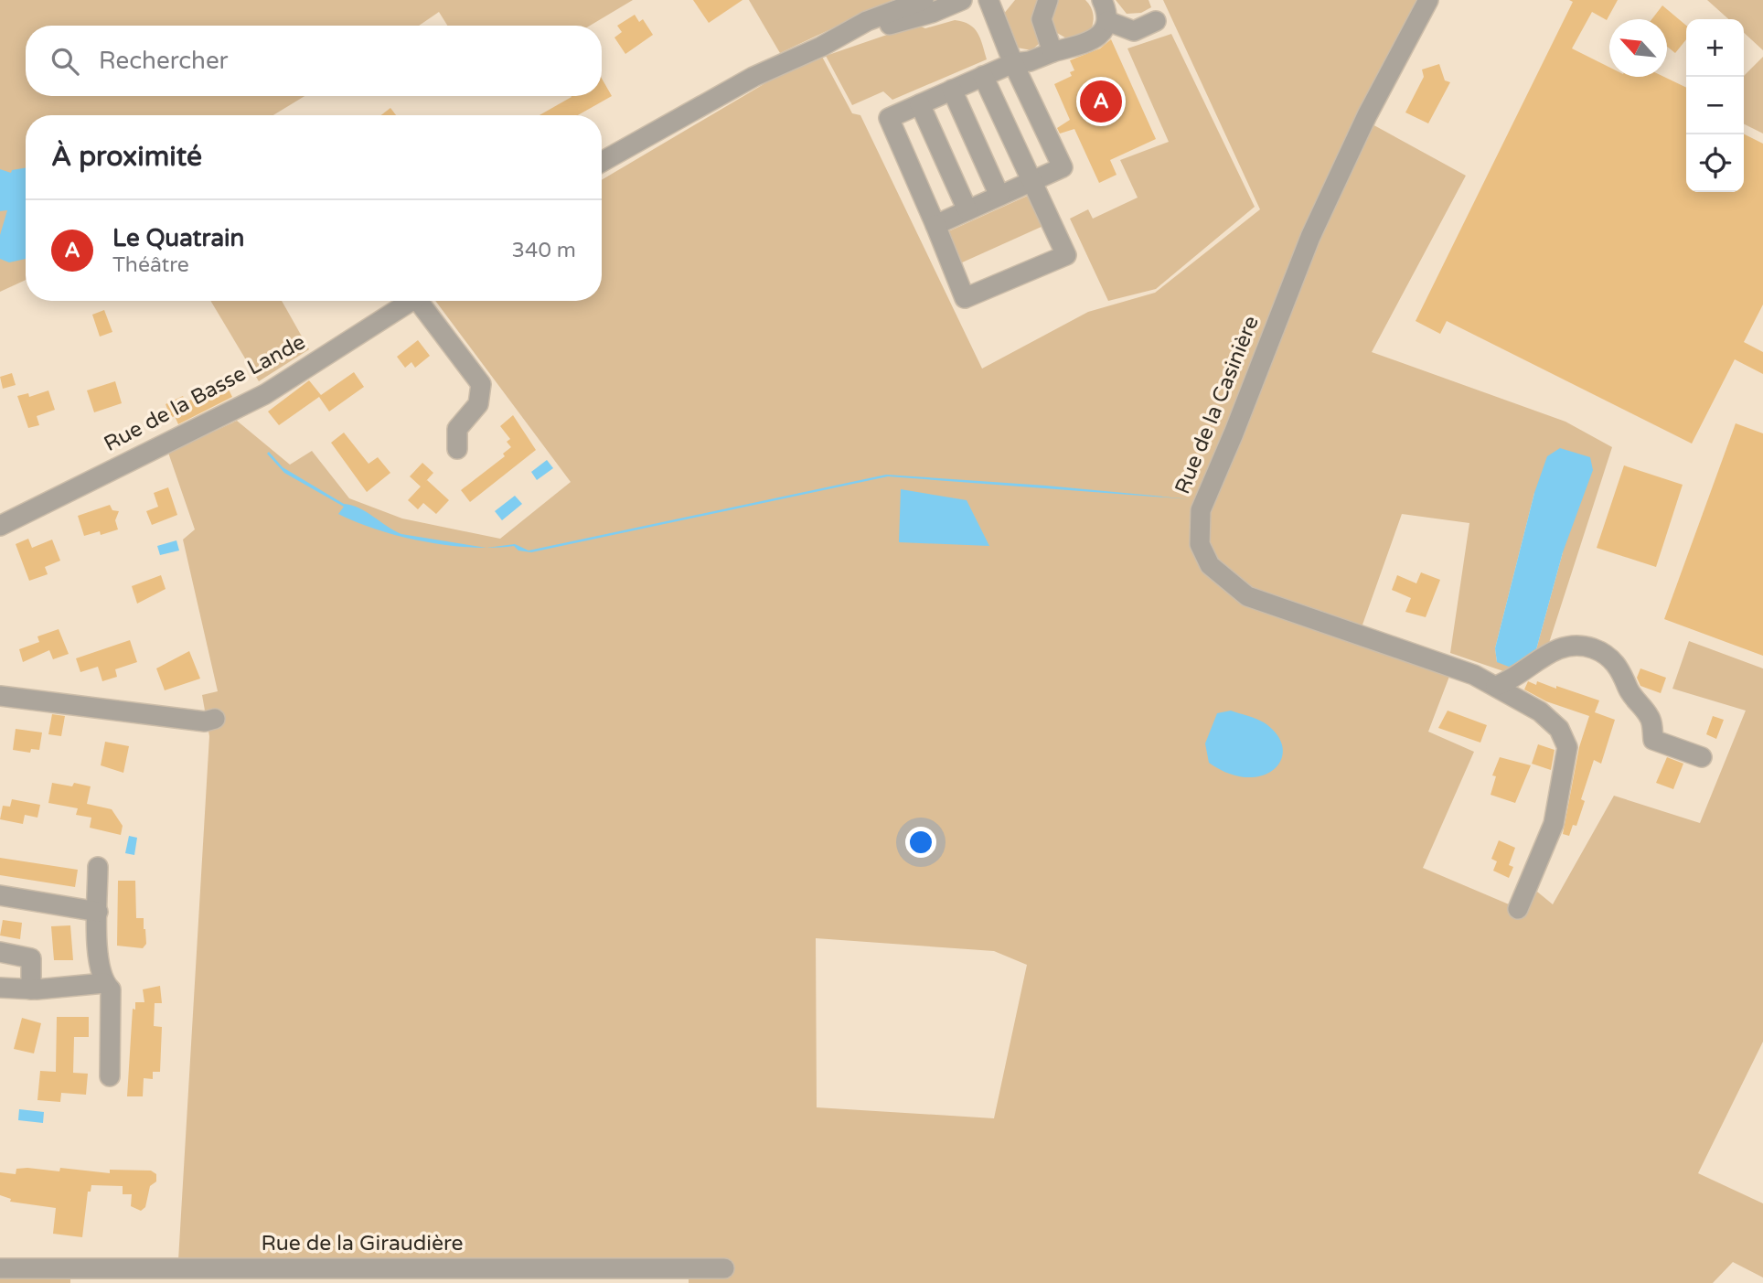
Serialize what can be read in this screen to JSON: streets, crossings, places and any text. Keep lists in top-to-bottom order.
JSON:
{
  "streets": {
    "street": ["Rue de la Basse Lande", "Rue de la Casinière", "Rue de la Giraudière"]
  },
  "north": "top left",
  "page": {
    "map_buttons": ["+", "−"],
    "search": "Rechercher",
    "pins": "A",
    "heading": "À proximité",
    "list": [
      {
        "mark": "A",
        "name": "Le Quatrain",
        "note": "Théâtre",
        "value": "340 m"
      }
    ]
  }
}
